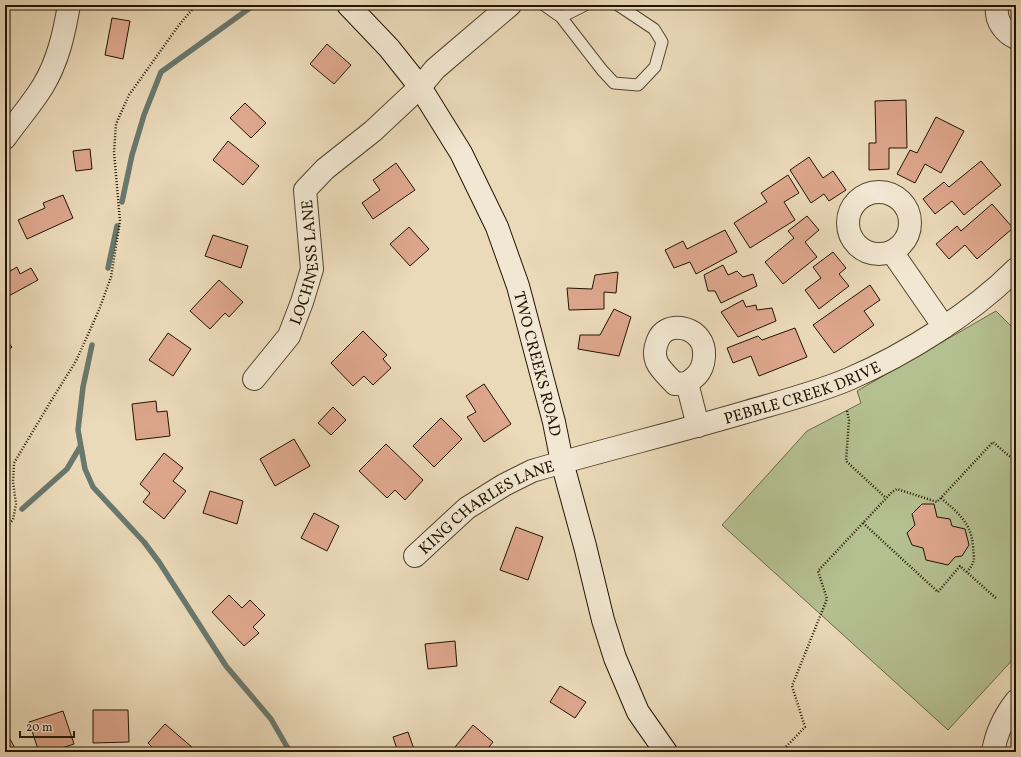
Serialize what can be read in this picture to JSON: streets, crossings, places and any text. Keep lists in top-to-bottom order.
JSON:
{
  "streets": {
    "street": [
      "LOCHNESS LANE",
      "TWO CREEKS ROAD",
      "PEBBLE CREEK DRIVE",
      "KING CHARLES LANE"
    ]
  },
  "crossings": [
    ["LOCHNESS LANE", "TWO CREEKS ROAD"],
    ["TWO CREEKS ROAD", "PEBBLE CREEK DRIVE"],
    ["TWO CREEKS ROAD", "KING CHARLES LANE"],
    ["PEBBLE CREEK DRIVE", "KING CHARLES LANE"]
  ],
  "scale_bar": "20 m"
}
